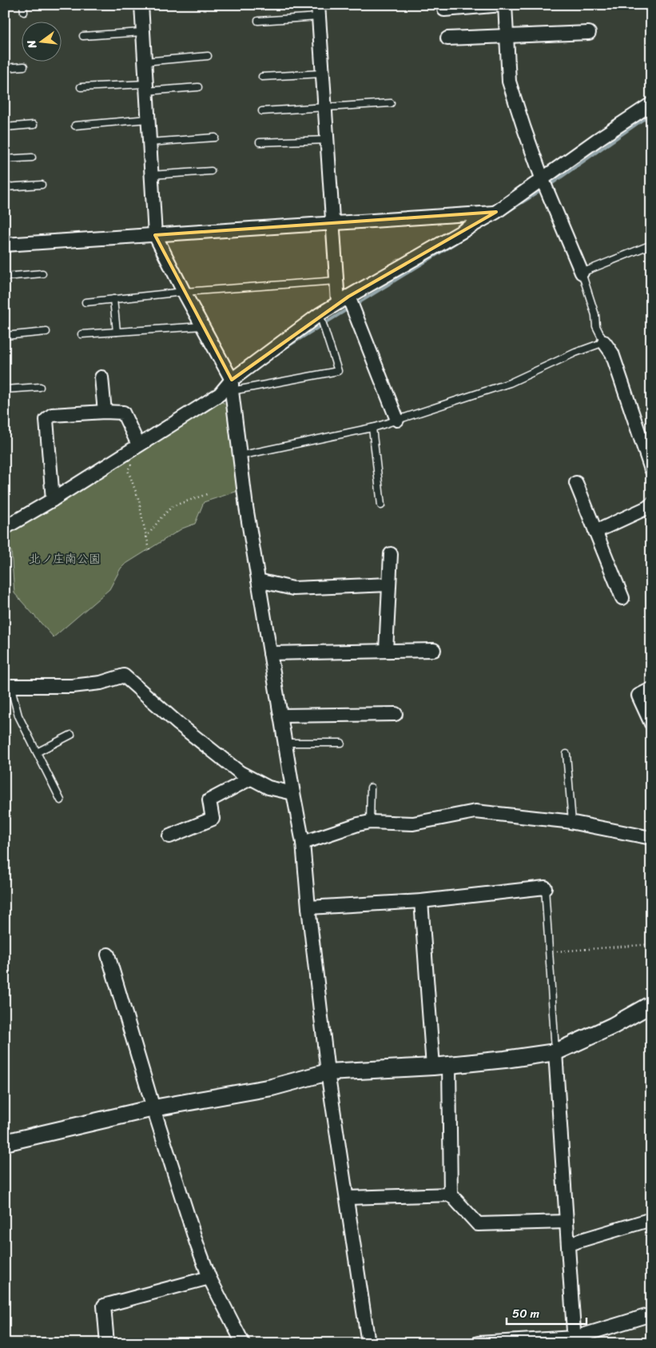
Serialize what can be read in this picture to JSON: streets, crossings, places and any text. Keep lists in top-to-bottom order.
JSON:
{
  "parks": ["北ノ庄南公園"],
  "scale_bar": "50 m",
  "north": "left"
}
